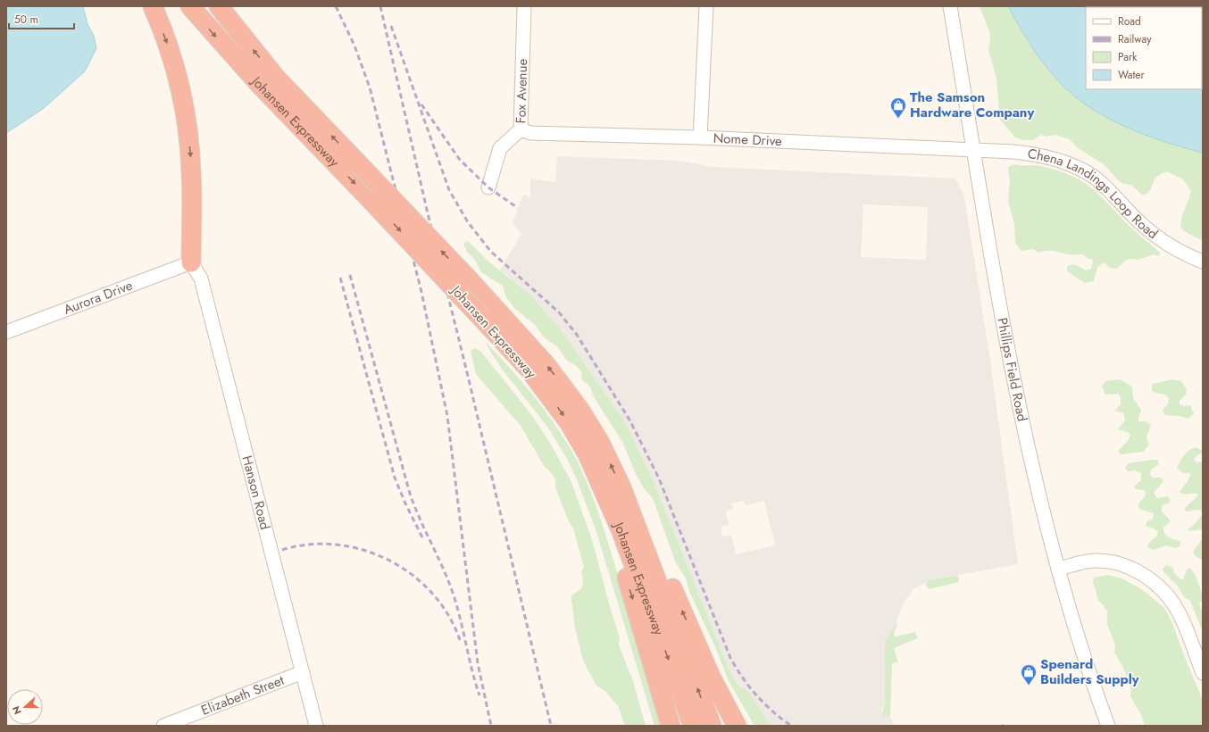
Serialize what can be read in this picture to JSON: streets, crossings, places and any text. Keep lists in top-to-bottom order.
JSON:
{
  "streets": {
    "highway": ["Johansen Expressway"],
    "street": [
      "Fox Avenue",
      "Nome Drive",
      "Chena Landings Loop Road",
      "Aurora Drive",
      "Phillips Field Road",
      "Hanson Road",
      "Elizabeth Street"
    ]
  },
  "crossings": [
    ["Fox Avenue", "Nome Drive"],
    ["Nome Drive", "Chena Landings Loop Road"],
    ["Nome Drive", "Phillips Field Road"],
    ["Chena Landings Loop Road", "Phillips Field Road"],
    ["Aurora Drive", "Hanson Road"],
    ["Hanson Road", "Elizabeth Street"]
  ],
  "places": {
    "shop": ["The Samson Hardware Company", "Spenard Builders Supply"]
  },
  "legend": [
    "Road",
    "Railway",
    "Park",
    "Water"
  ],
  "scale_bar": "50 m",
  "north": "left"
}
